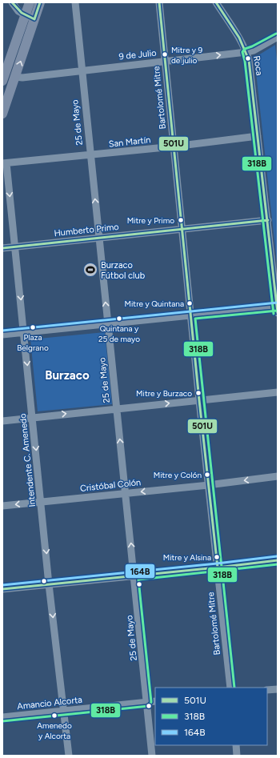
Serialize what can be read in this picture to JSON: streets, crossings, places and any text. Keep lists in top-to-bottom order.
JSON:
{
  "streets": {
    "street": [
      "9 de Julio",
      "Roca",
      "Bartolomé Mitre",
      "25 de Mayo",
      "San Martín",
      "Humberto Primo",
      "Intendente C. Amenedo",
      "Cristóbal Colón",
      "Amancio Alcorta"
    ]
  },
  "crossings": [
    ["9 de Julio", "Roca"],
    ["9 de Julio", "Bartolomé Mitre"],
    ["9 de Julio", "25 de Mayo"],
    ["Roca", "San Martín"],
    ["Roca", "Humberto Primo"],
    ["Bartolomé Mitre", "San Martín"],
    ["Bartolomé Mitre", "Humberto Primo"],
    ["Bartolomé Mitre", "Cristóbal Colón"],
    ["25 de Mayo", "San Martín"],
    ["25 de Mayo", "Humberto Primo"],
    ["25 de Mayo", "Cristóbal Colón"],
    ["25 de Mayo", "Amancio Alcorta"],
    ["San Martín", "Intendente C. Amenedo"],
    ["Humberto Primo", "Intendente C. Amenedo"],
    ["Intendente C. Amenedo", "Cristóbal Colón"],
    ["Intendente C. Amenedo", "Amancio Alcorta"]
  ],
  "one_way": ["25 de Mayo", "Intendente C. Amenedo", "Cristóbal Colón"],
  "districts": ["Burzaco"],
  "places": {
    "other": [
      "Mitre y 9 de julio",
      "Mitre y Primo",
      "Mitre y Quintana",
      "Quintana y 25 de mayo",
      "Plaza Belgrano",
      "Mitre y Burzaco",
      "Mitre y Colón",
      "Mitre y Alsina",
      "Amenedo y Alcorta"
    ],
    "sports": ["Burzaco Fútbol club"]
  },
  "lines": ["transit line 501U", "transit line 318B", "transit line 164B"],
  "legend": ["501U", "318B", "164B"]
}
